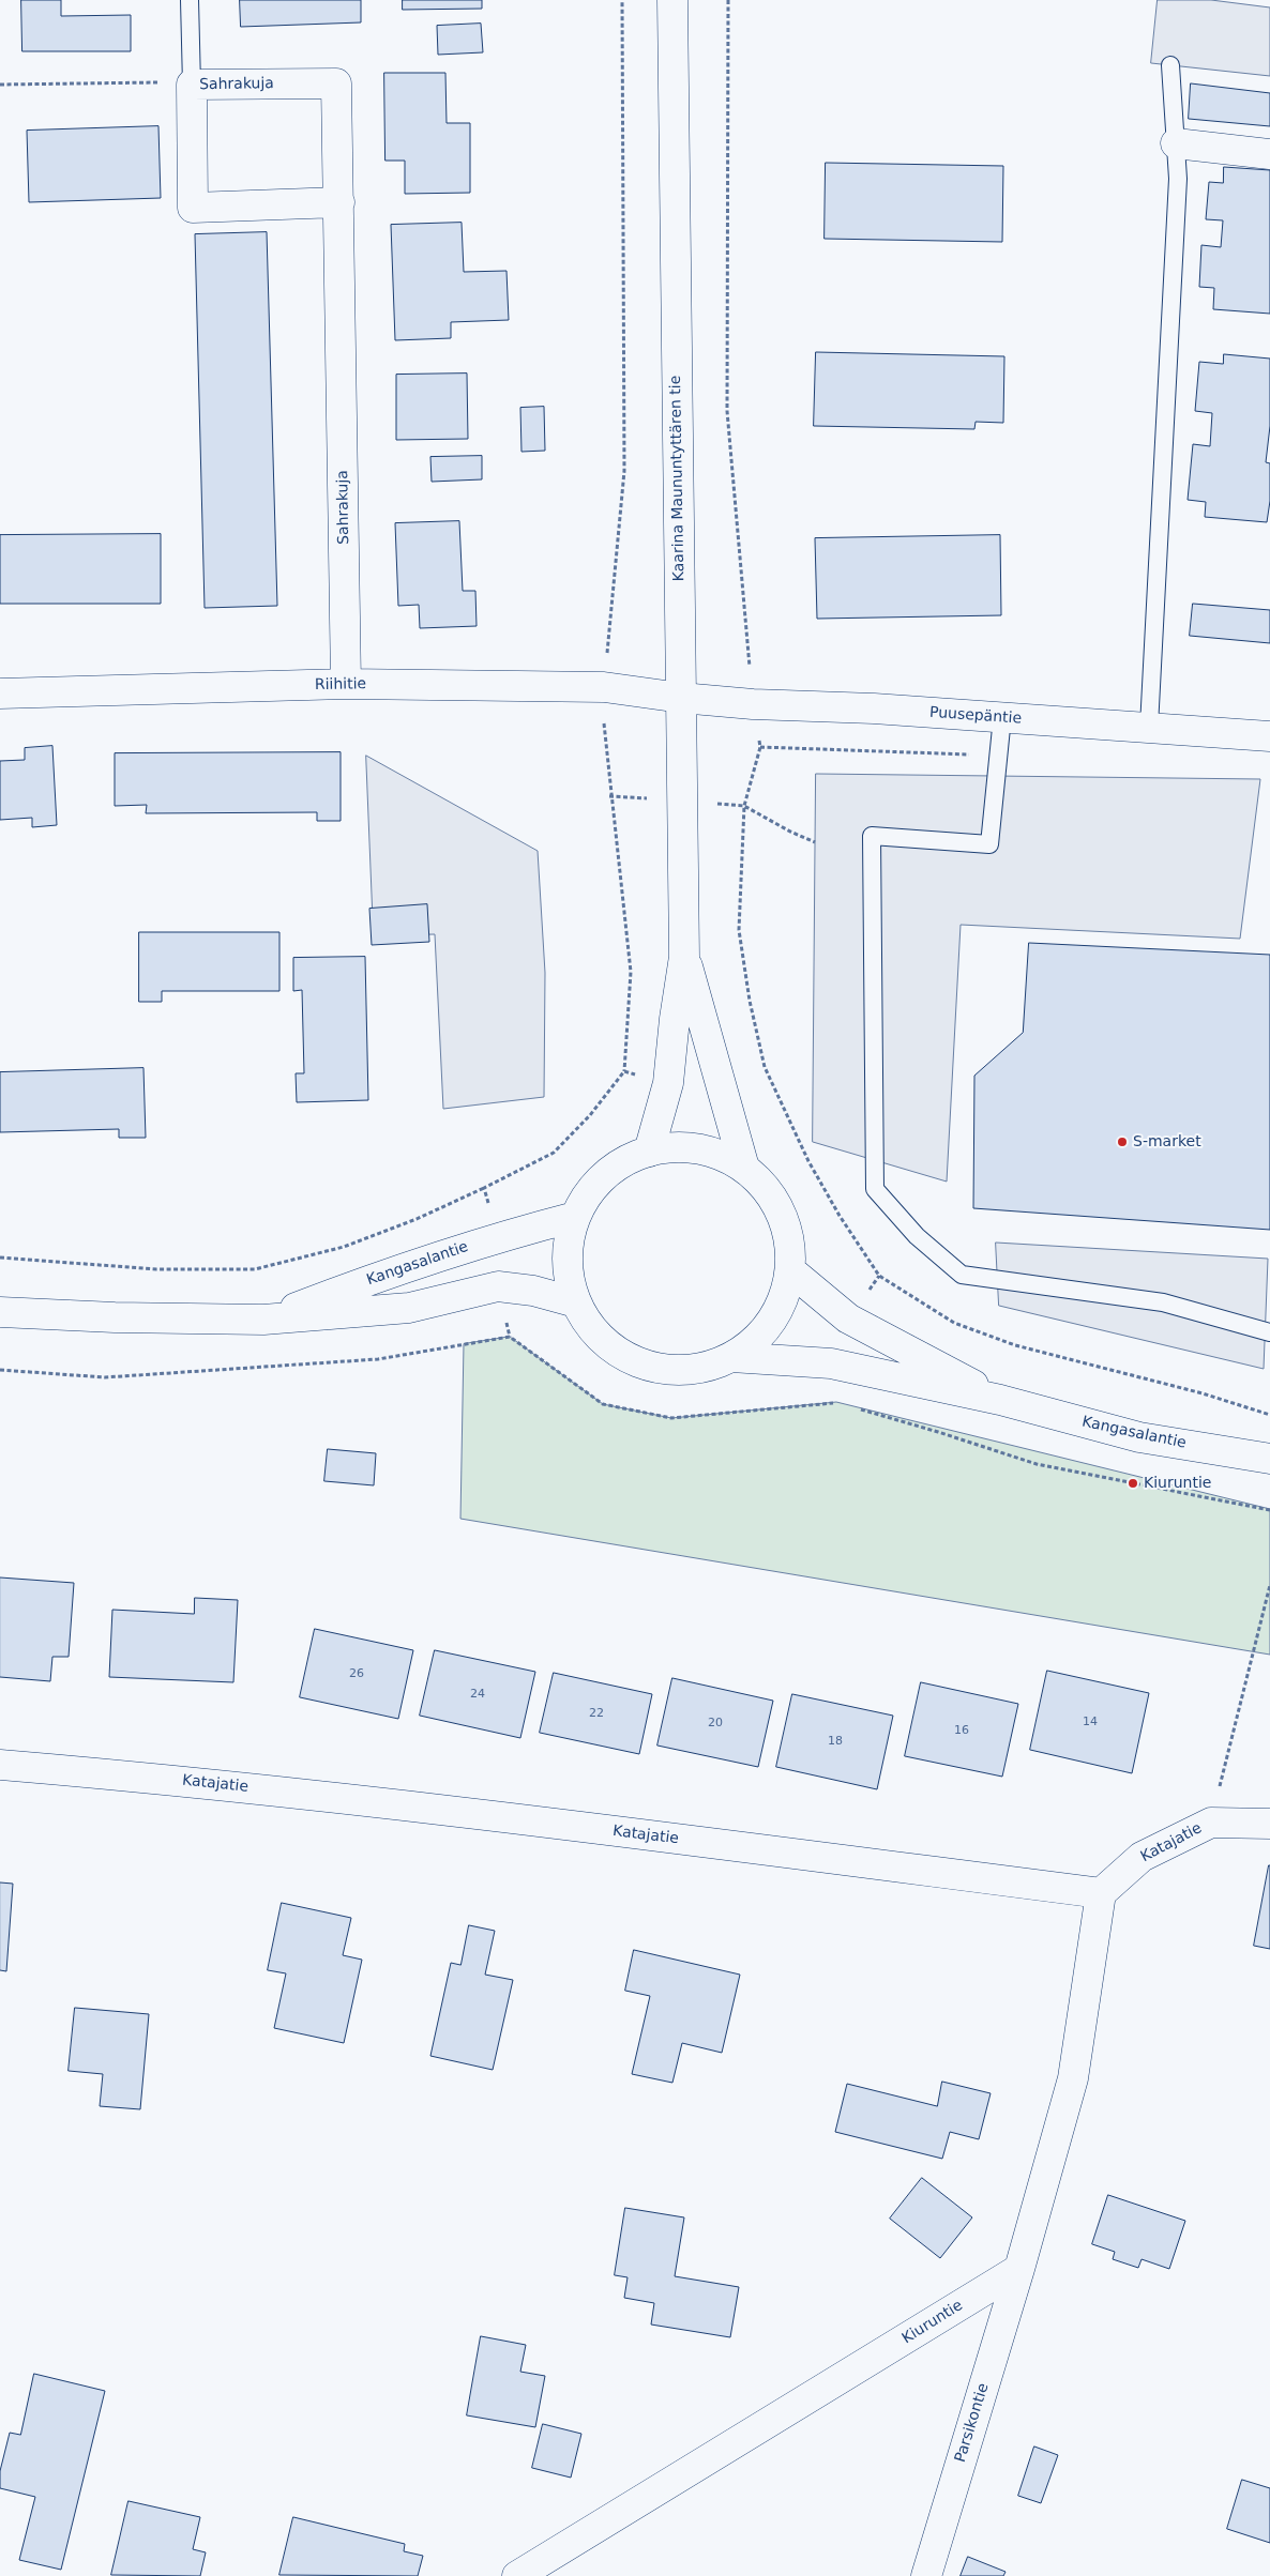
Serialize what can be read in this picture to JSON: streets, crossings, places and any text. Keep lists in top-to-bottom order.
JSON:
{
  "streets": {
    "street": [
      "Sahrakuja",
      "Kaarina Maununtyttären tie",
      "Riihitie",
      "Puusepäntie",
      "Kangasalantie",
      "Katajatie",
      "Kiuruntie",
      "Parsikontie"
    ]
  },
  "crossings": [
    ["Sahrakuja", "Riihitie"],
    ["Kaarina Maununtyttären tie", "Riihitie"],
    ["Kaarina Maununtyttären tie", "Puusepäntie"],
    ["Riihitie", "Puusepäntie"],
    ["Kiuruntie", "Parsikontie"]
  ],
  "places": ["S-market", "Kiuruntie"],
  "house_numbers": [
    "26",
    "24",
    "22",
    "14",
    "20",
    "16",
    "18"
  ]
}
